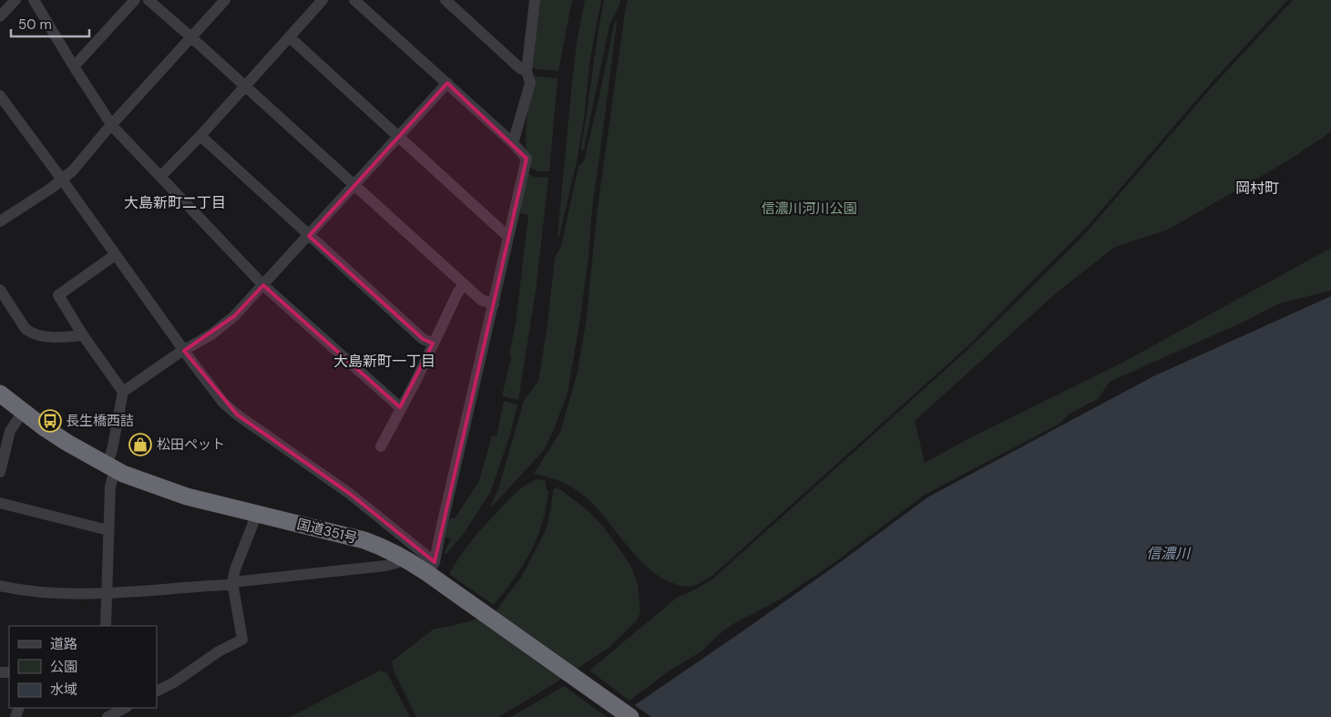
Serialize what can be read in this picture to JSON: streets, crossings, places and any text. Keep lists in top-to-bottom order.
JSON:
{
  "streets": {
    "highway": ["国道351号"]
  },
  "districts": ["岡村町", "大島新町二丁目", "大島新町一丁目"],
  "water": ["信濃川"],
  "parks": ["信濃川河川公園"],
  "places": {
    "bus stop": ["長生橋西詰"],
    "shop": ["松田ペット"]
  },
  "legend": ["道路", "公園", "水域"],
  "scale_bar": "50 m"
}
